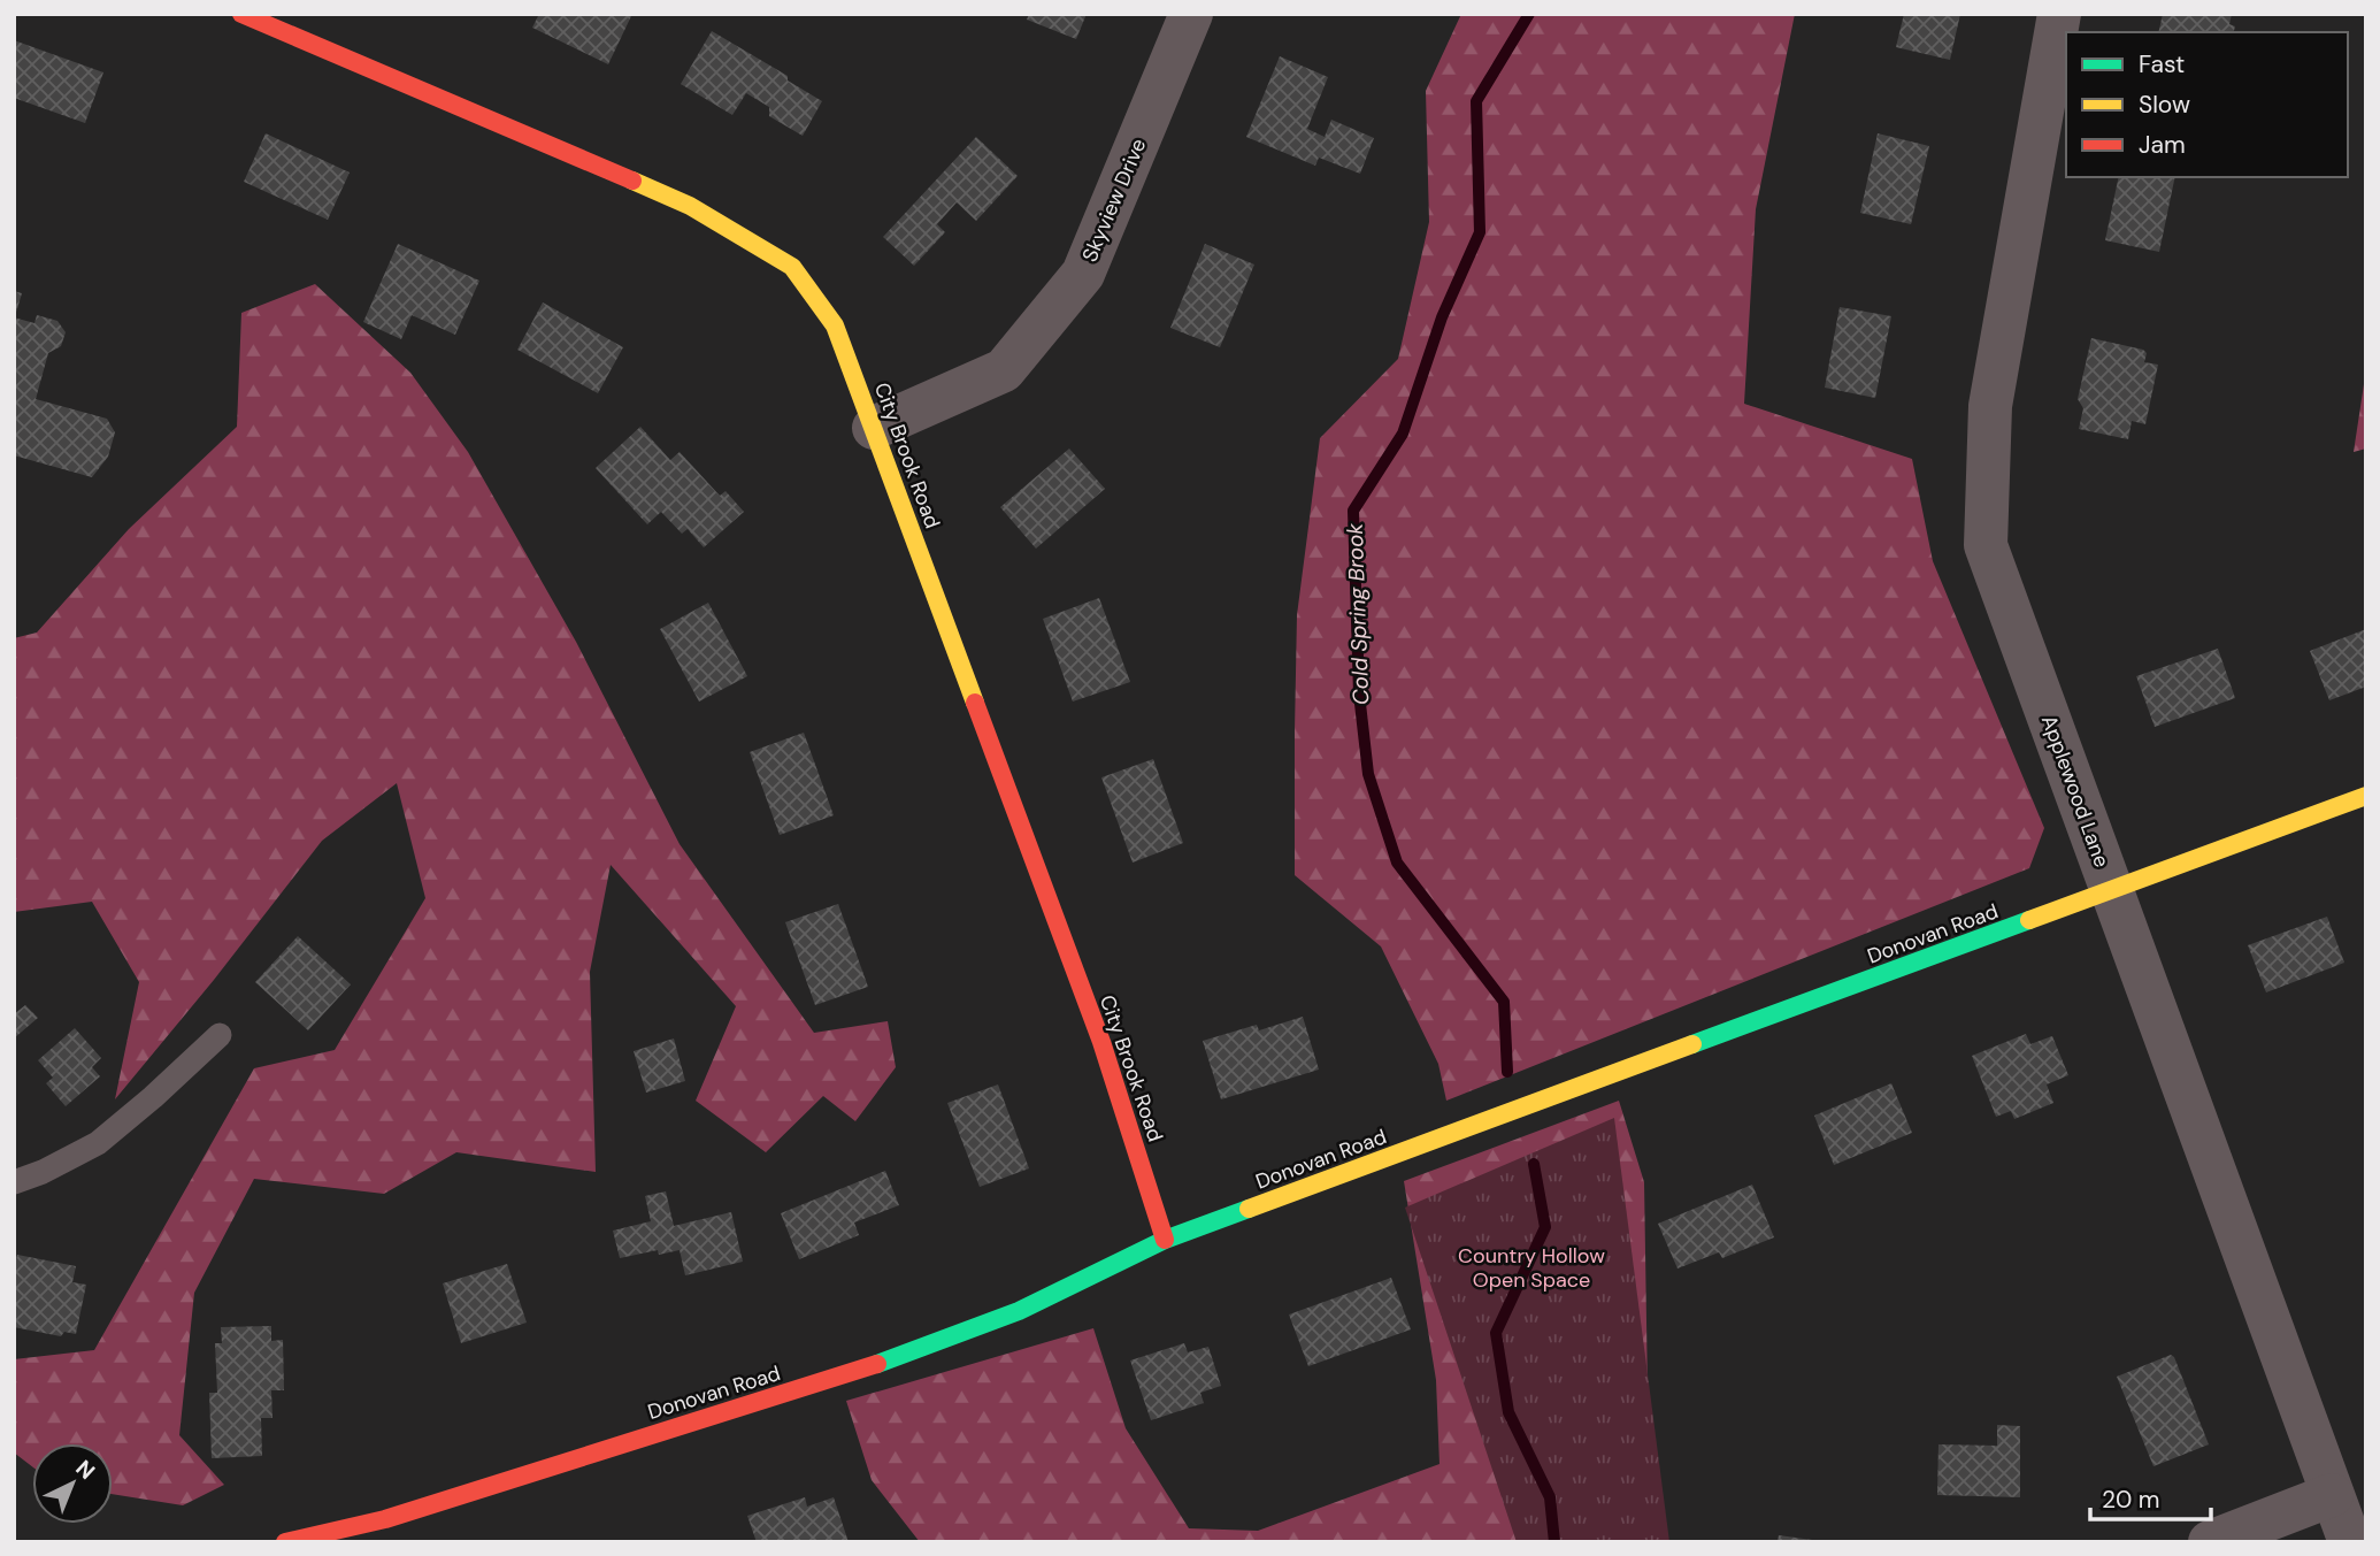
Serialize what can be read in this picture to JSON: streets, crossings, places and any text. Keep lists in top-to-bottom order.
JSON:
{
  "streets": {
    "street": [
      "Skyview Drive",
      "City Brook Road",
      "Applewood Lane",
      "Donovan Road"
    ]
  },
  "crossings": [
    ["Skyview Drive", "City Brook Road"],
    ["City Brook Road", "Donovan Road"],
    ["Applewood Lane", "Donovan Road"]
  ],
  "water": ["Cold Spring Brook"],
  "parks": ["Country Hollow Open Space"],
  "legend": ["Fast", "Slow", "Jam"],
  "scale_bar": "20 m",
  "north": "top right"
}
